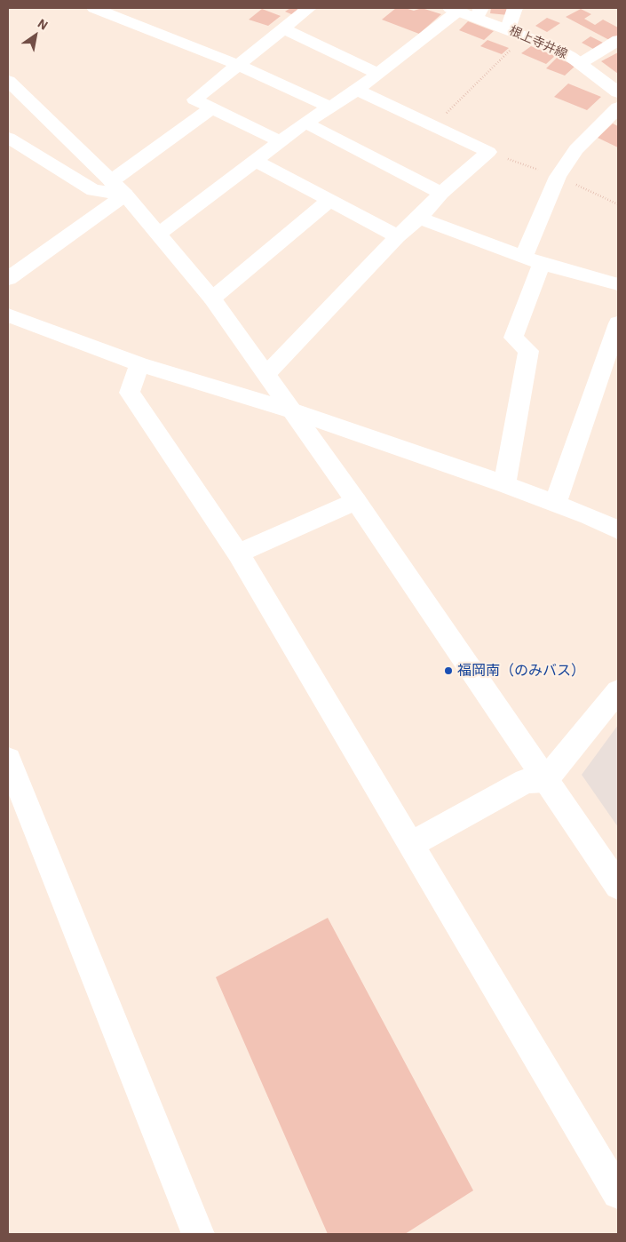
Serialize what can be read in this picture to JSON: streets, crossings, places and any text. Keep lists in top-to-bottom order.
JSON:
{
  "streets": {
    "street": ["根上寺井線"]
  },
  "places": ["福岡南（のみバス）"],
  "north": "top right"
}
